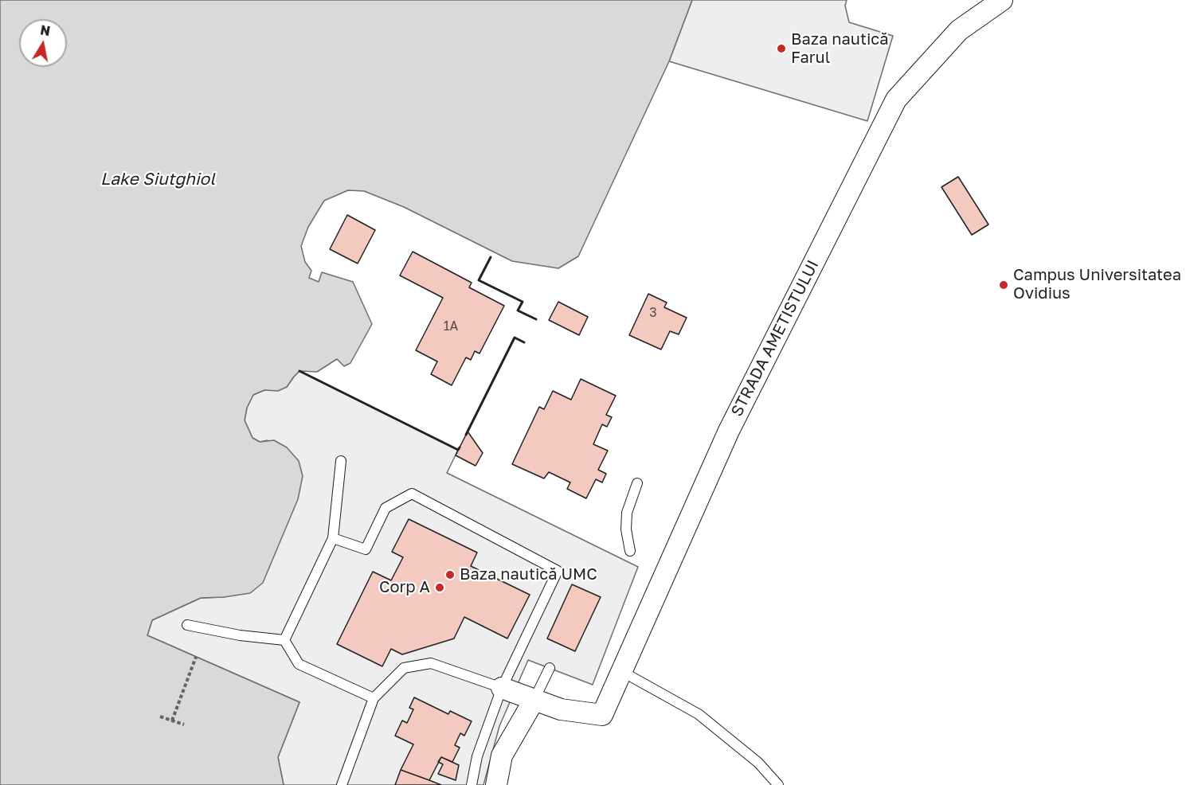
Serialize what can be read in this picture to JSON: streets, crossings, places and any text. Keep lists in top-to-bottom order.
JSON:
{
  "streets": {
    "street": ["STRADA AMETISTULUI"]
  },
  "water": ["Lake Siutghiol"],
  "places": [
    "Baza nautică Farul",
    "Campus Universitatea Ovidius",
    "Baza nautică UMC",
    "Corp A"
  ],
  "house_numbers": ["3", "1A"],
  "north": "top"
}
